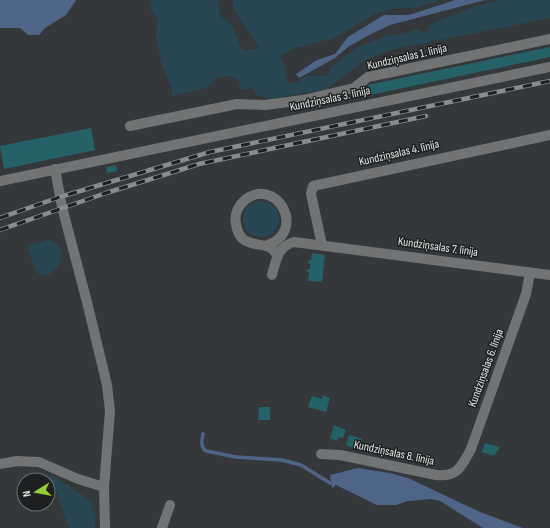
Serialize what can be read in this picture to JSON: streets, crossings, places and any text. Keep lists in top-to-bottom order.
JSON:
{
  "streets": {
    "street": [
      "Kundziņsalas 1. līnija",
      "Kundziņsalas 3. līnija",
      "Kundziņsalas 4. līnija",
      "Kundziņsalas 7. līnija",
      "Kundziņsalas 6. līnija",
      "Kundziņsalas 8. līnija"
    ]
  },
  "crossings": [
    ["Kundziņsalas 4. līnija", "Kundziņsalas 7. līnija"],
    ["Kundziņsalas 7. līnija", "Kundziņsalas 6. līnija"],
    ["Kundziņsalas 6. līnija", "Kundziņsalas 8. līnija"]
  ],
  "north": "left"
}
